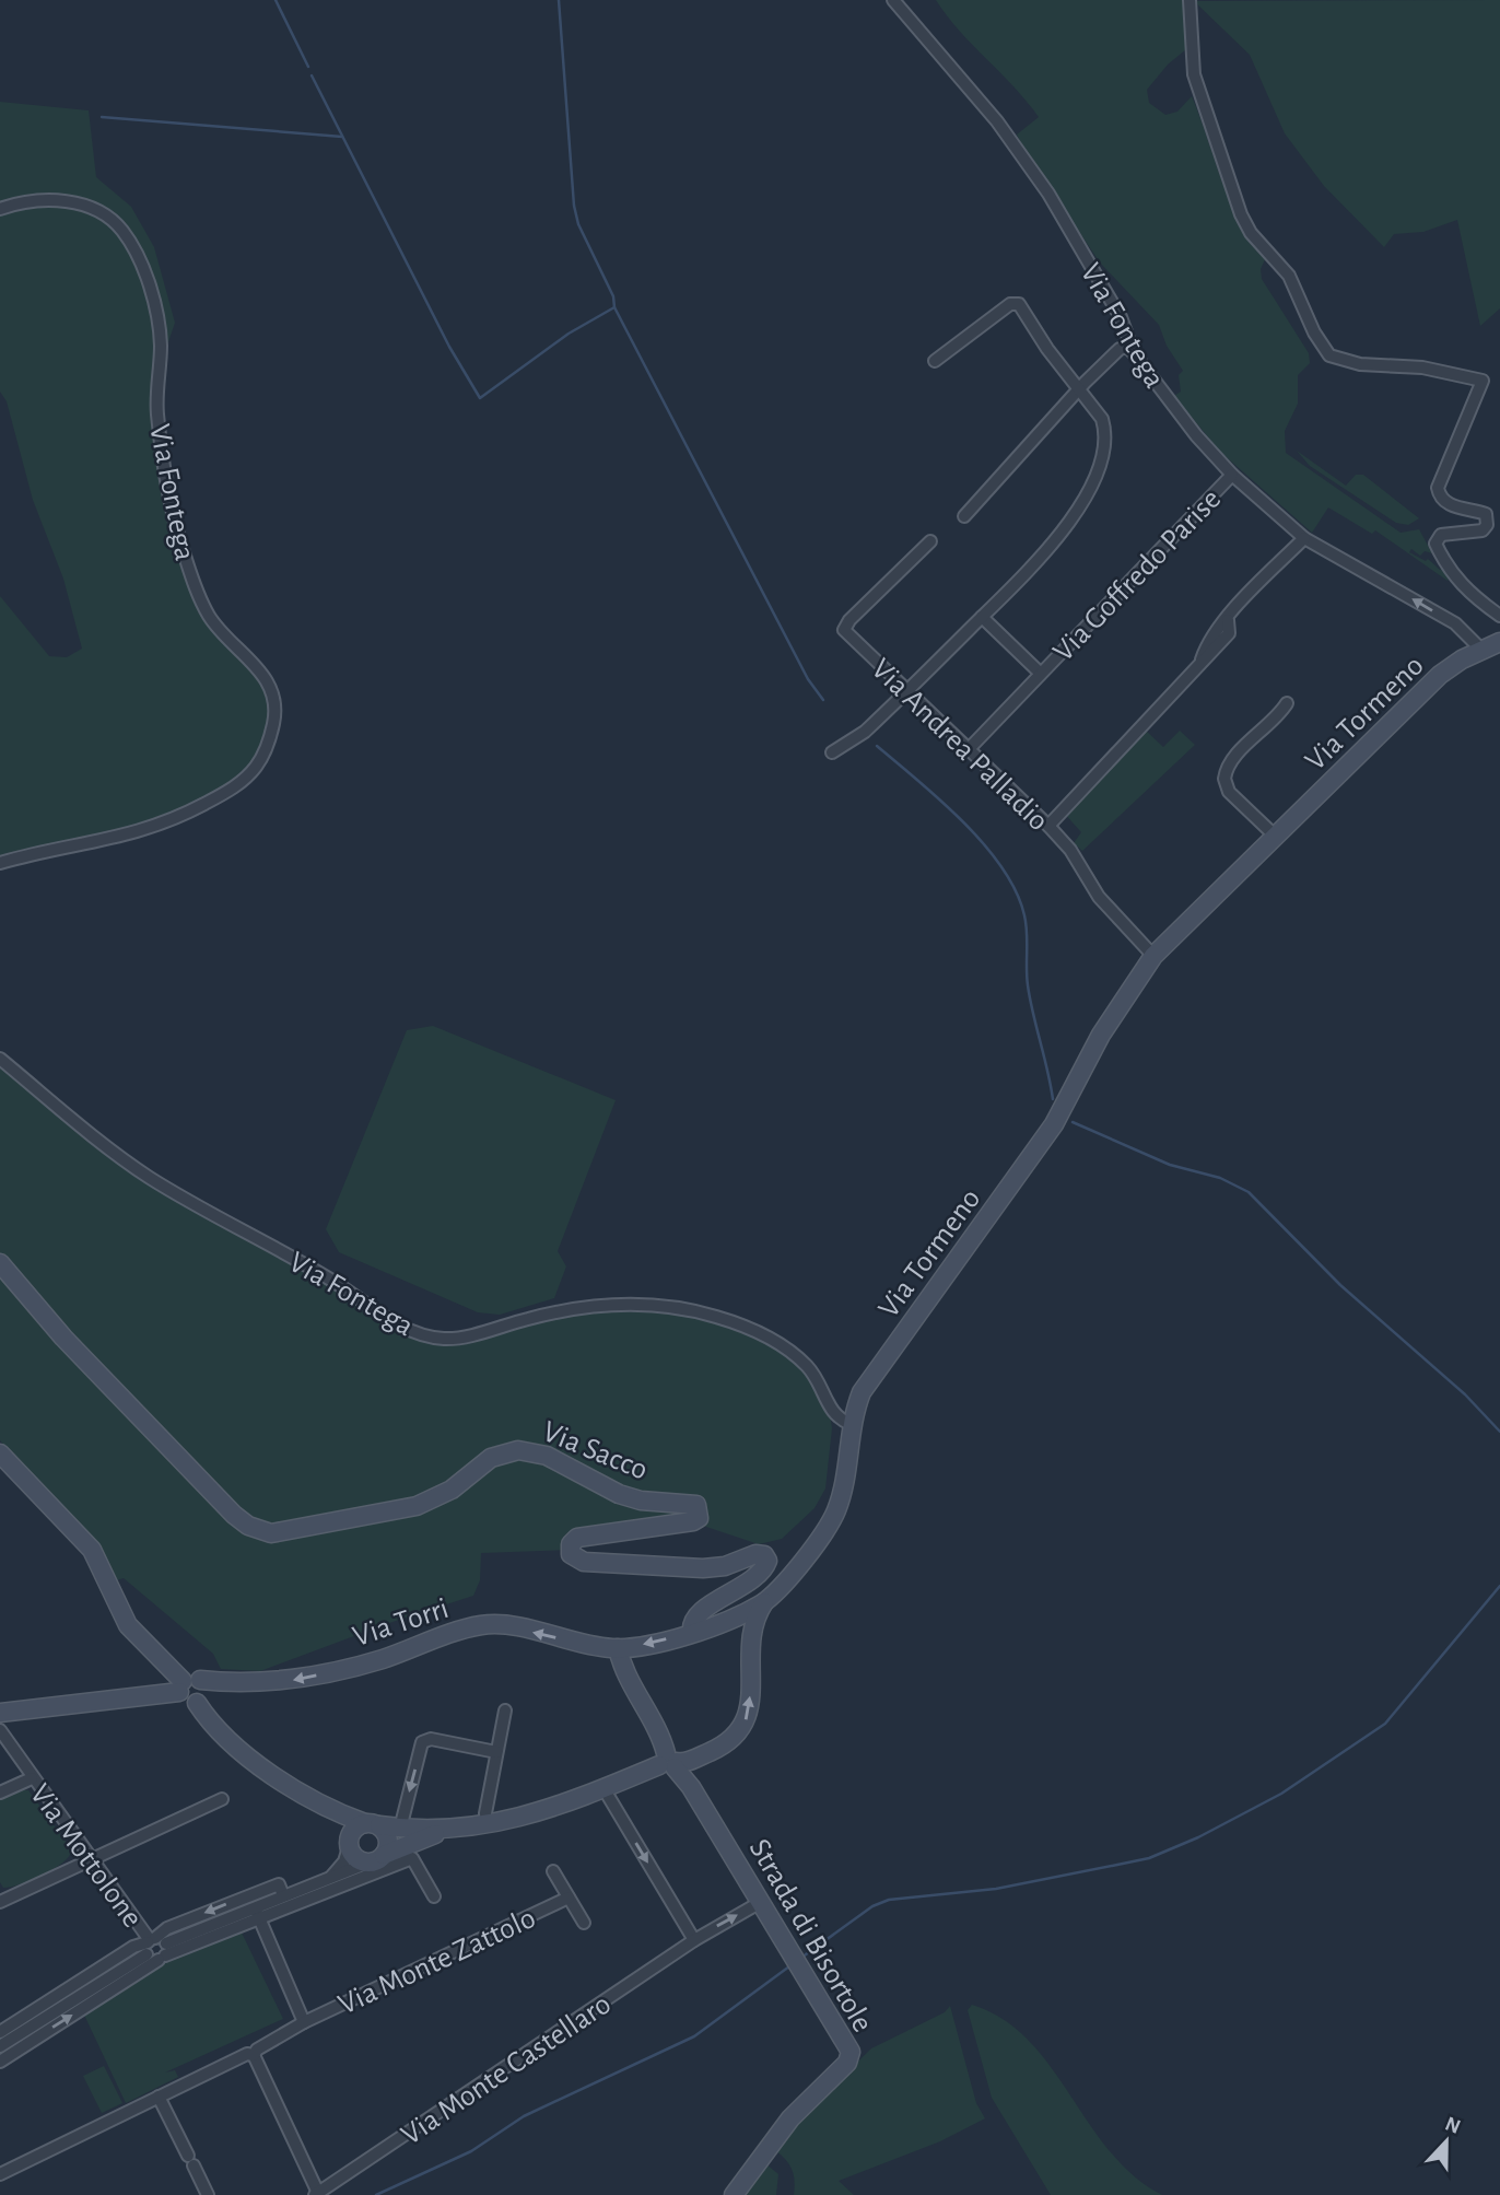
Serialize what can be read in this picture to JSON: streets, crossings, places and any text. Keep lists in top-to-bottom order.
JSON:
{
  "streets": {
    "main road": [
      "Via Tormeno",
      "Via Sacco",
      "Via Torri",
      "Strada di Bisortole"
    ],
    "street": [
      "Via Fontega",
      "Via Goffredo Parise",
      "Via Andrea Palladio",
      "Via Mottolone",
      "Via Monte Zattolo",
      "Via Monte Castellaro"
    ]
  },
  "crossings": [
    ["Via Fontega", "Via Goffredo Parise"],
    ["Via Fontega", "Via Tormeno"],
    ["Via Goffredo Parise", "Via Andrea Palladio"],
    ["Via Tormeno", "Via Andrea Palladio"],
    ["Via Tormeno", "Via Sacco"],
    ["Via Tormeno", "Via Torri"],
    ["Via Tormeno", "Strada di Bisortole"],
    ["Via Torri", "Strada di Bisortole"],
    ["Strada di Bisortole", "Via Monte Castellaro"]
  ],
  "one_way": ["Via Torri"],
  "north": "top"
}
